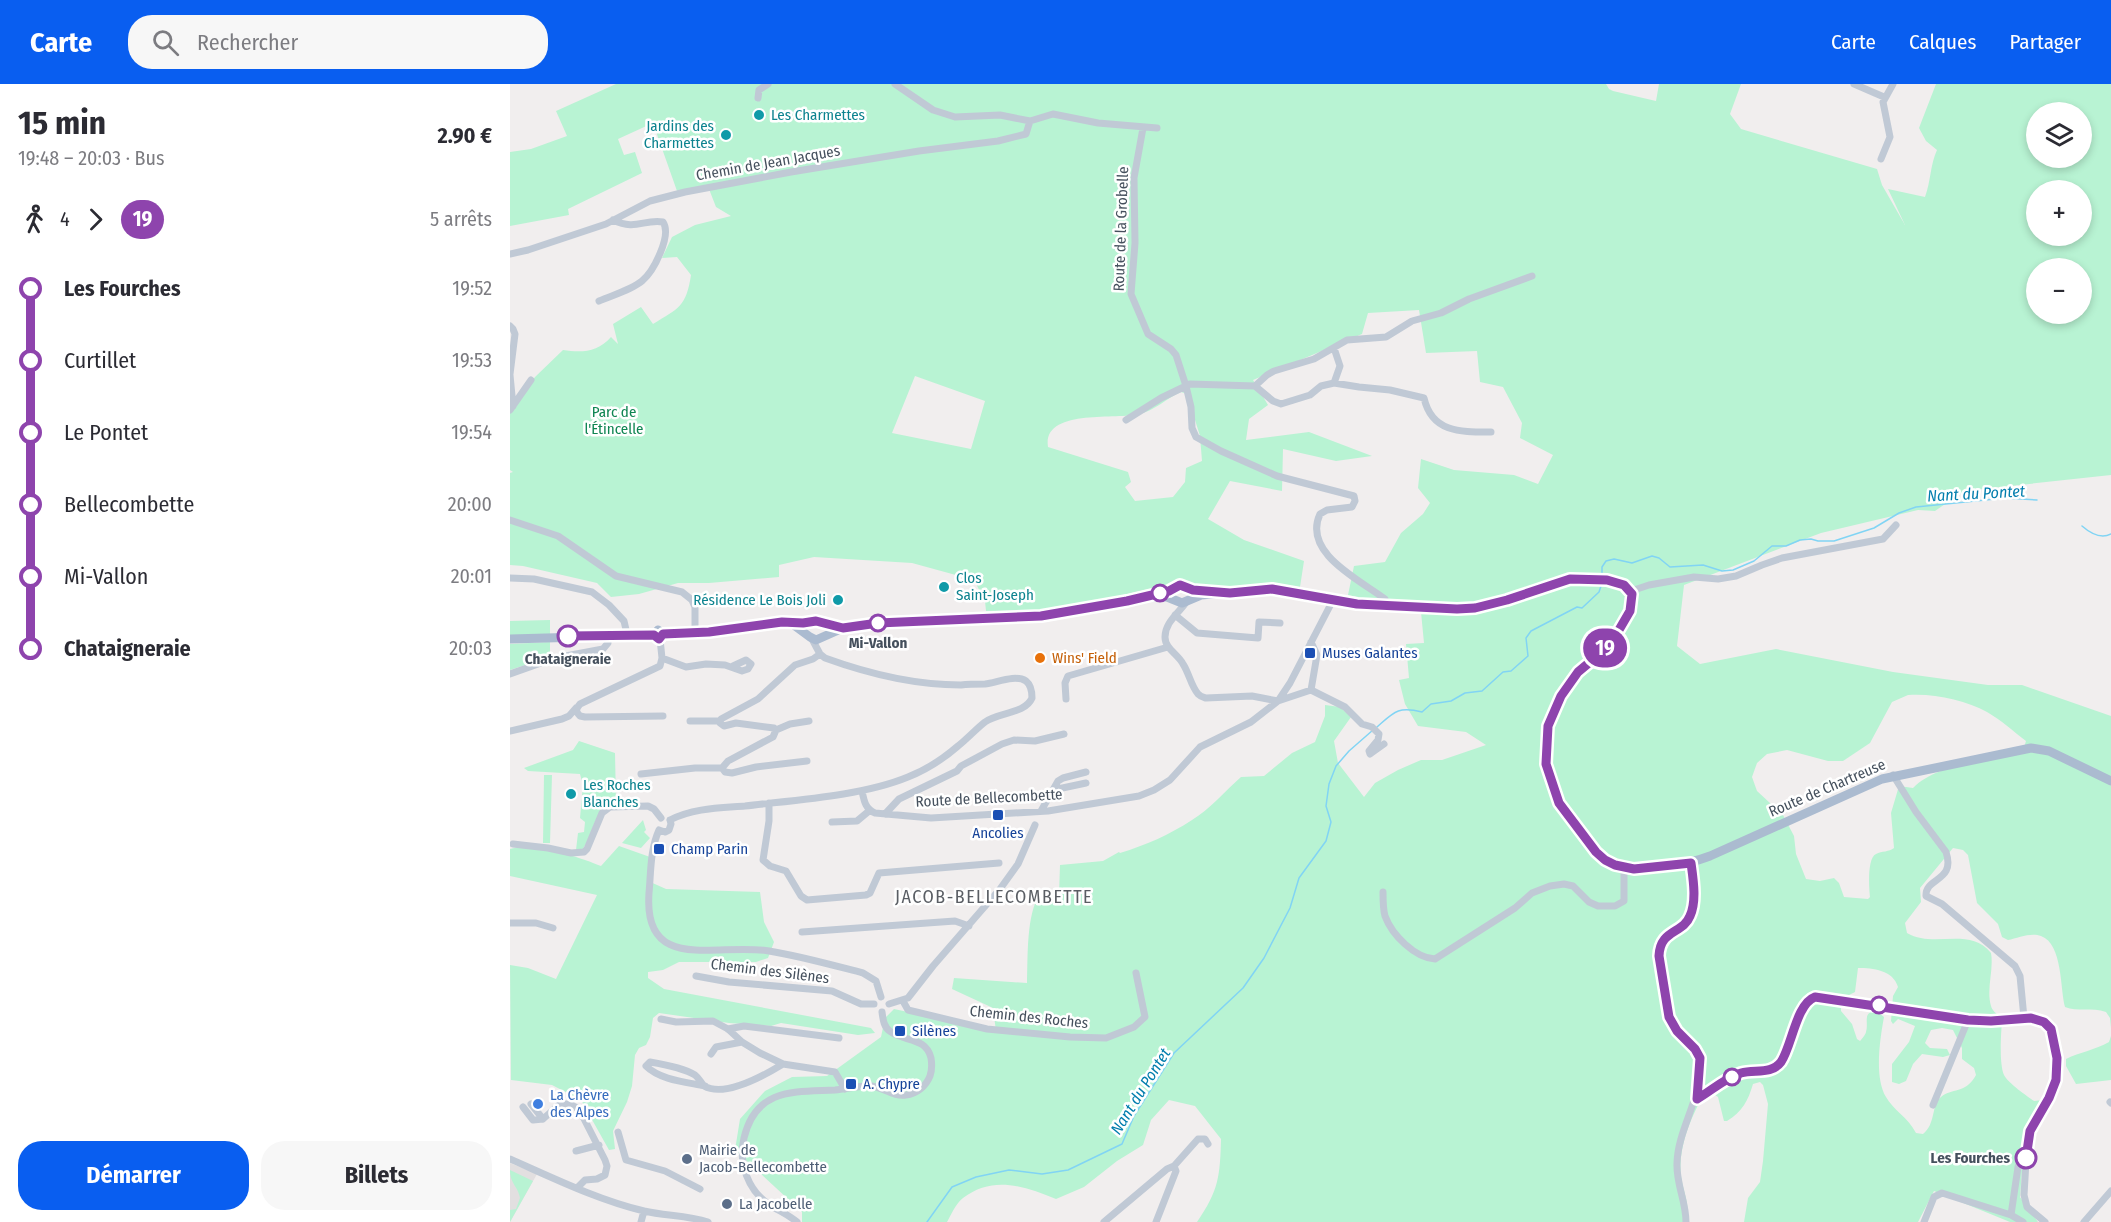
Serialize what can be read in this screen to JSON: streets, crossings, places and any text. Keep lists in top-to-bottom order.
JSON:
{
  "streets": {
    "main road": ["Route de Chartreuse"],
    "street": [
      "Chemin de Jean Jacques",
      "Route de la Grobelle",
      "Route de Bellecombette",
      "Chemin des Silènes",
      "Chemin des Roches"
    ]
  },
  "districts": ["JACOB-BELLECOMBETTE"],
  "water": ["Nant du Pontet"],
  "parks": ["Parc de l'Étincelle"],
  "places": {
    "other": [
      "Les Charmettes",
      "Jardins des Charmettes",
      "Clos Saint-Joseph",
      "Résidence Le Bois Joli",
      "Mi-Vallon",
      "Chataigneraie",
      "Wins' Field",
      "Les Roches Blanches",
      "La Chèvre des Alpes",
      "Les Fourches",
      "Mairie de Jacob-Bellecombette",
      "La Jacobelle"
    ],
    "transit": [
      "Muses Galantes",
      "Ancolies",
      "Champ Parin",
      "Silènes",
      "A. Chypre"
    ]
  },
  "lines": ["bus line 19"],
  "page": {
    "header": "Carte",
    "search": "Rechercher",
    "nav": ["Carte", "Calques", "Partager"],
    "heading": ["15 min", "19:48 – 20:03 · Bus", "2.90 €"],
    "on_map": "19",
    "map_buttons": ["+", "−"],
    "legs": ["4", "19", "5 arrêts"],
    "list": [
      {
        "name": "Les Fourches",
        "value": "19:52"
      },
      {
        "name": "Curtillet",
        "value": "19:53"
      },
      {
        "name": "Le Pontet",
        "value": "19:54"
      },
      {
        "name": "Bellecombette",
        "value": "20:00"
      },
      {
        "name": "Mi-Vallon",
        "value": "20:01"
      },
      {
        "name": "Chataigneraie",
        "value": "20:03"
      }
    ],
    "buttons": ["Démarrer", "Billets"]
  }
}
